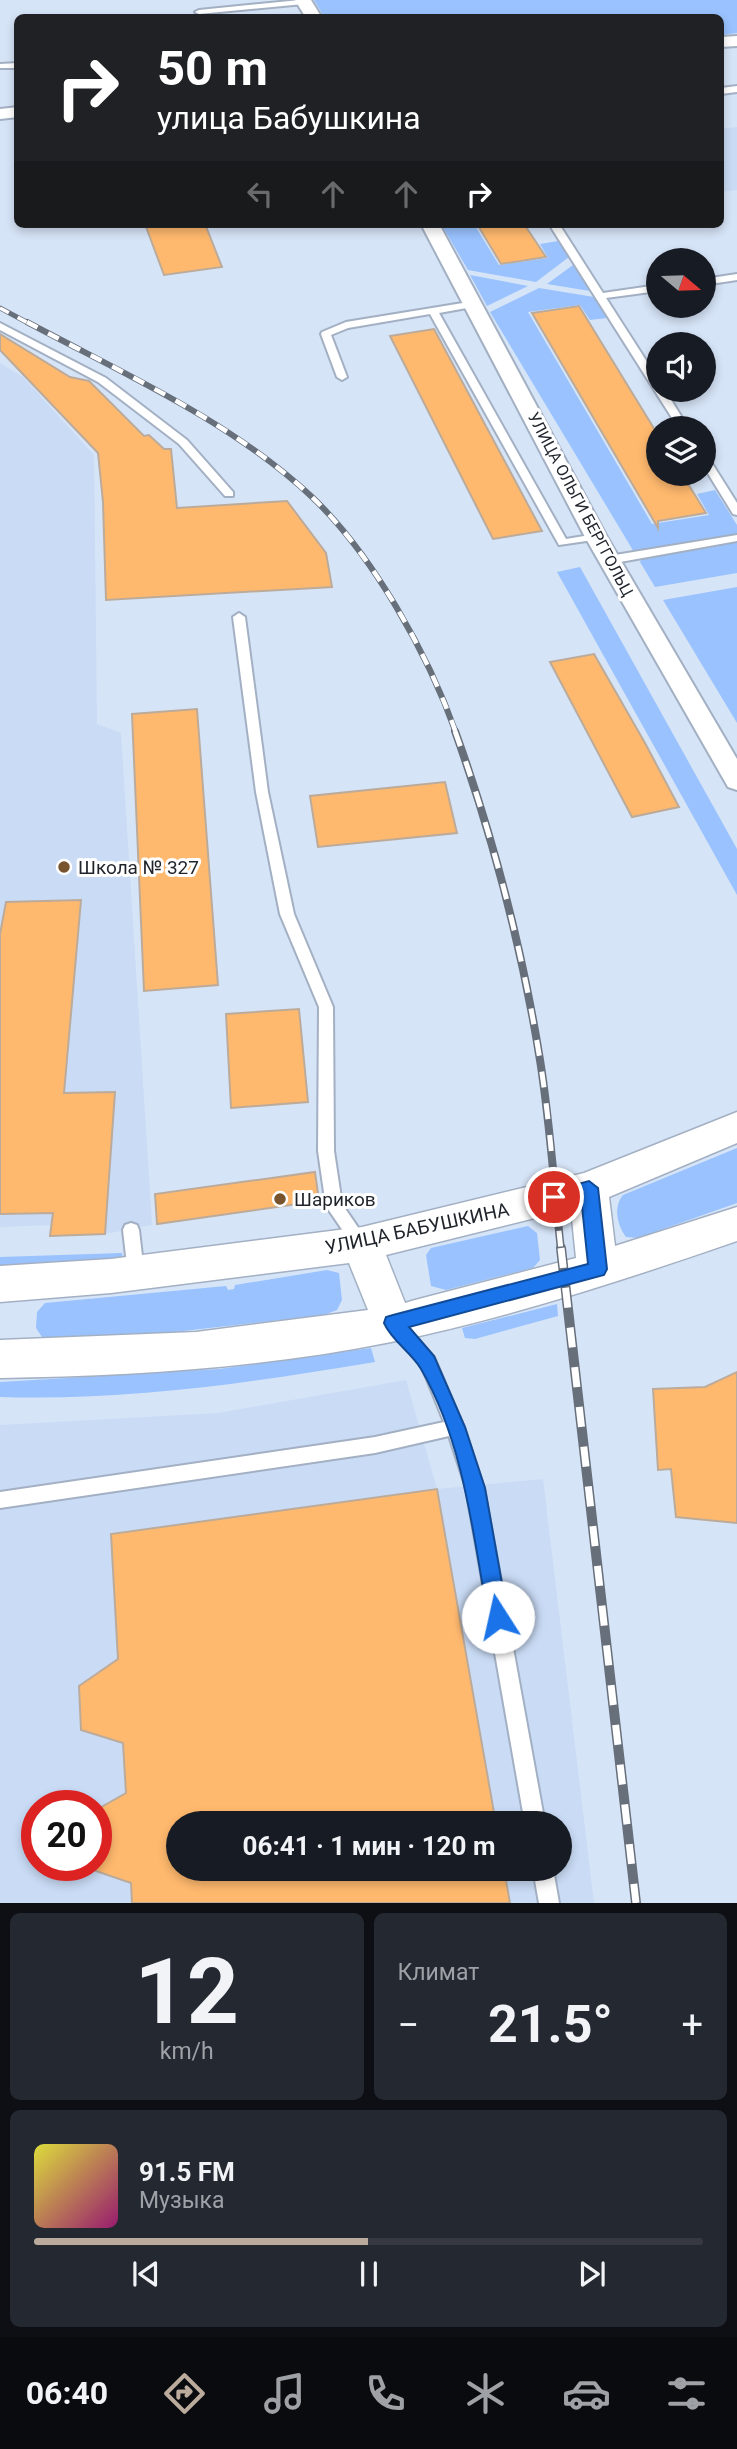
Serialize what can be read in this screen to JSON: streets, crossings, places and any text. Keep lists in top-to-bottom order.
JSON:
{
  "streets": {
    "street": ["УЛИЦА ОЛЬГИ БЕРГГОЛЬЦ", "УЛИЦА БАБУШКИНА"]
  },
  "places": ["Школа № 327", "Шариков"],
  "north": "right",
  "page": {
    "turn": ["50 m", "улица Бабушкина"],
    "limit": "20",
    "trip": "06:41 · 1 мин · 120 m",
    "tile": [
      ["12", "km/h"],
      "Климат"
    ],
    "heat": ["−", "21.5°", "+"],
    "song": ["91.5 FM", "Музыка"],
    "tabs": "06:40"
  }
}
